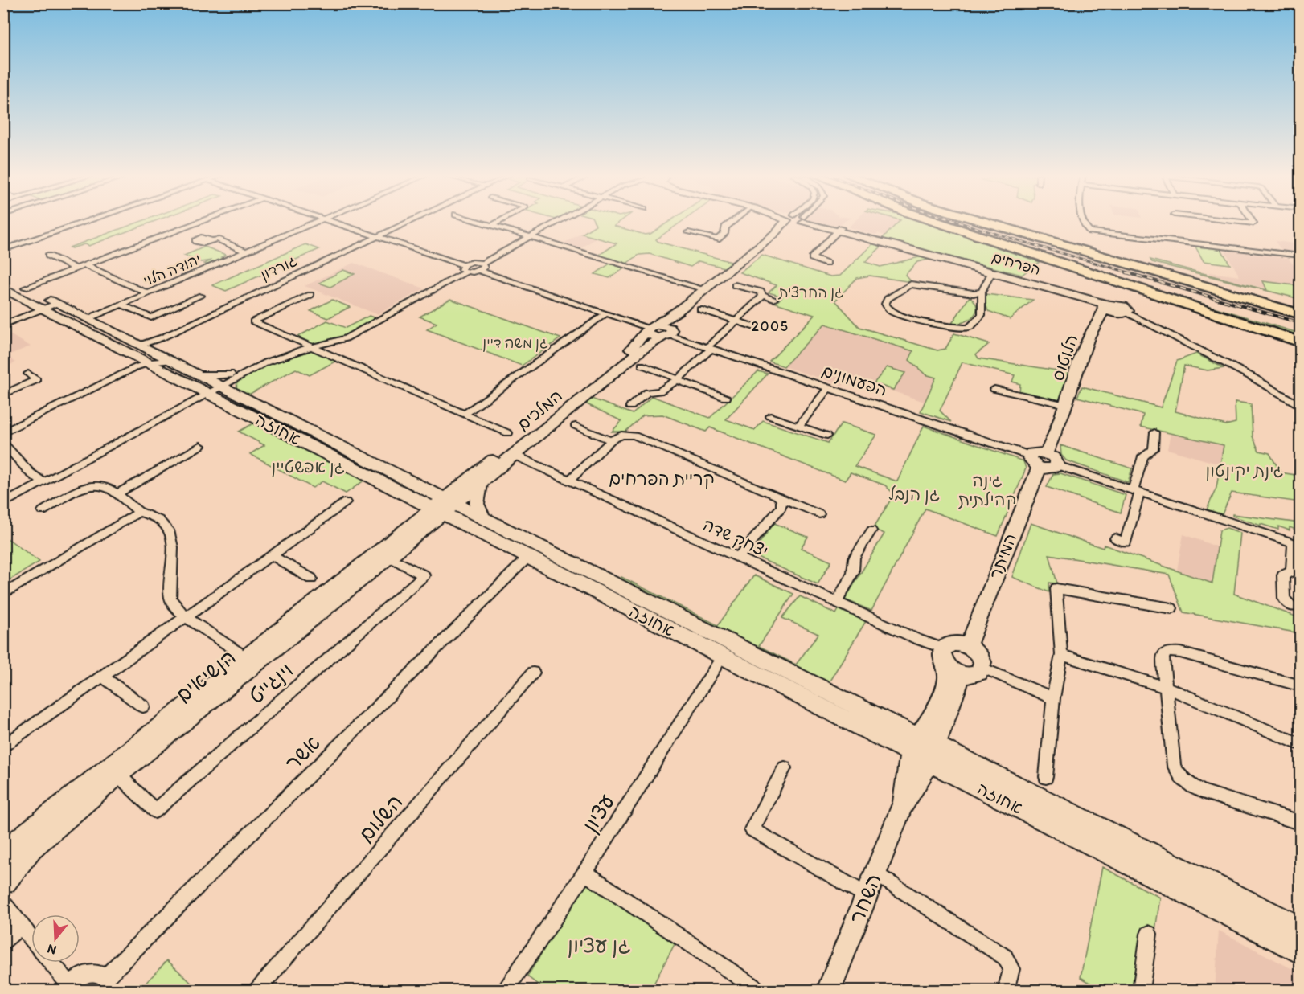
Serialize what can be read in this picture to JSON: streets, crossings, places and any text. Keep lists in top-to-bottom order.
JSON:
{
  "streets": {
    "street": [
      "הפרחים",
      "גורדון",
      "יהודה הלוי",
      "הלוטוס",
      "הפעמונים",
      "המלכים",
      "אחוזה",
      "יצחק שדה",
      "המיתר",
      "הנשיאים",
      "וינגייט",
      "אשר",
      "עציון",
      "השלום",
      "השחר"
    ]
  },
  "crossings": [
    ["הפרחים", "הלוטוס"],
    ["גורדון", "אחוזה"],
    ["יהודה הלוי", "אחוזה"],
    ["הפעמונים", "המלכים"],
    ["המלכים", "אחוזה"],
    ["המלכים", "יצחק שדה"],
    ["המלכים", "הנשיאים"],
    ["אחוזה", "הנשיאים"],
    ["אחוזה", "אשר"],
    ["אחוזה", "עציון"],
    ["אחוזה", "השחר"],
    ["הנשיאים", "וינגייט"]
  ],
  "districts": ["2005", "קריית הפרחים"],
  "parks": [
    "גן החרצית",
    "גן משה דיין",
    "גן אפשטיין",
    "גינת יקינטון",
    "גינה קהילתית",
    "גן הנבל",
    "גן עציון"
  ],
  "north": "bottom"
}
